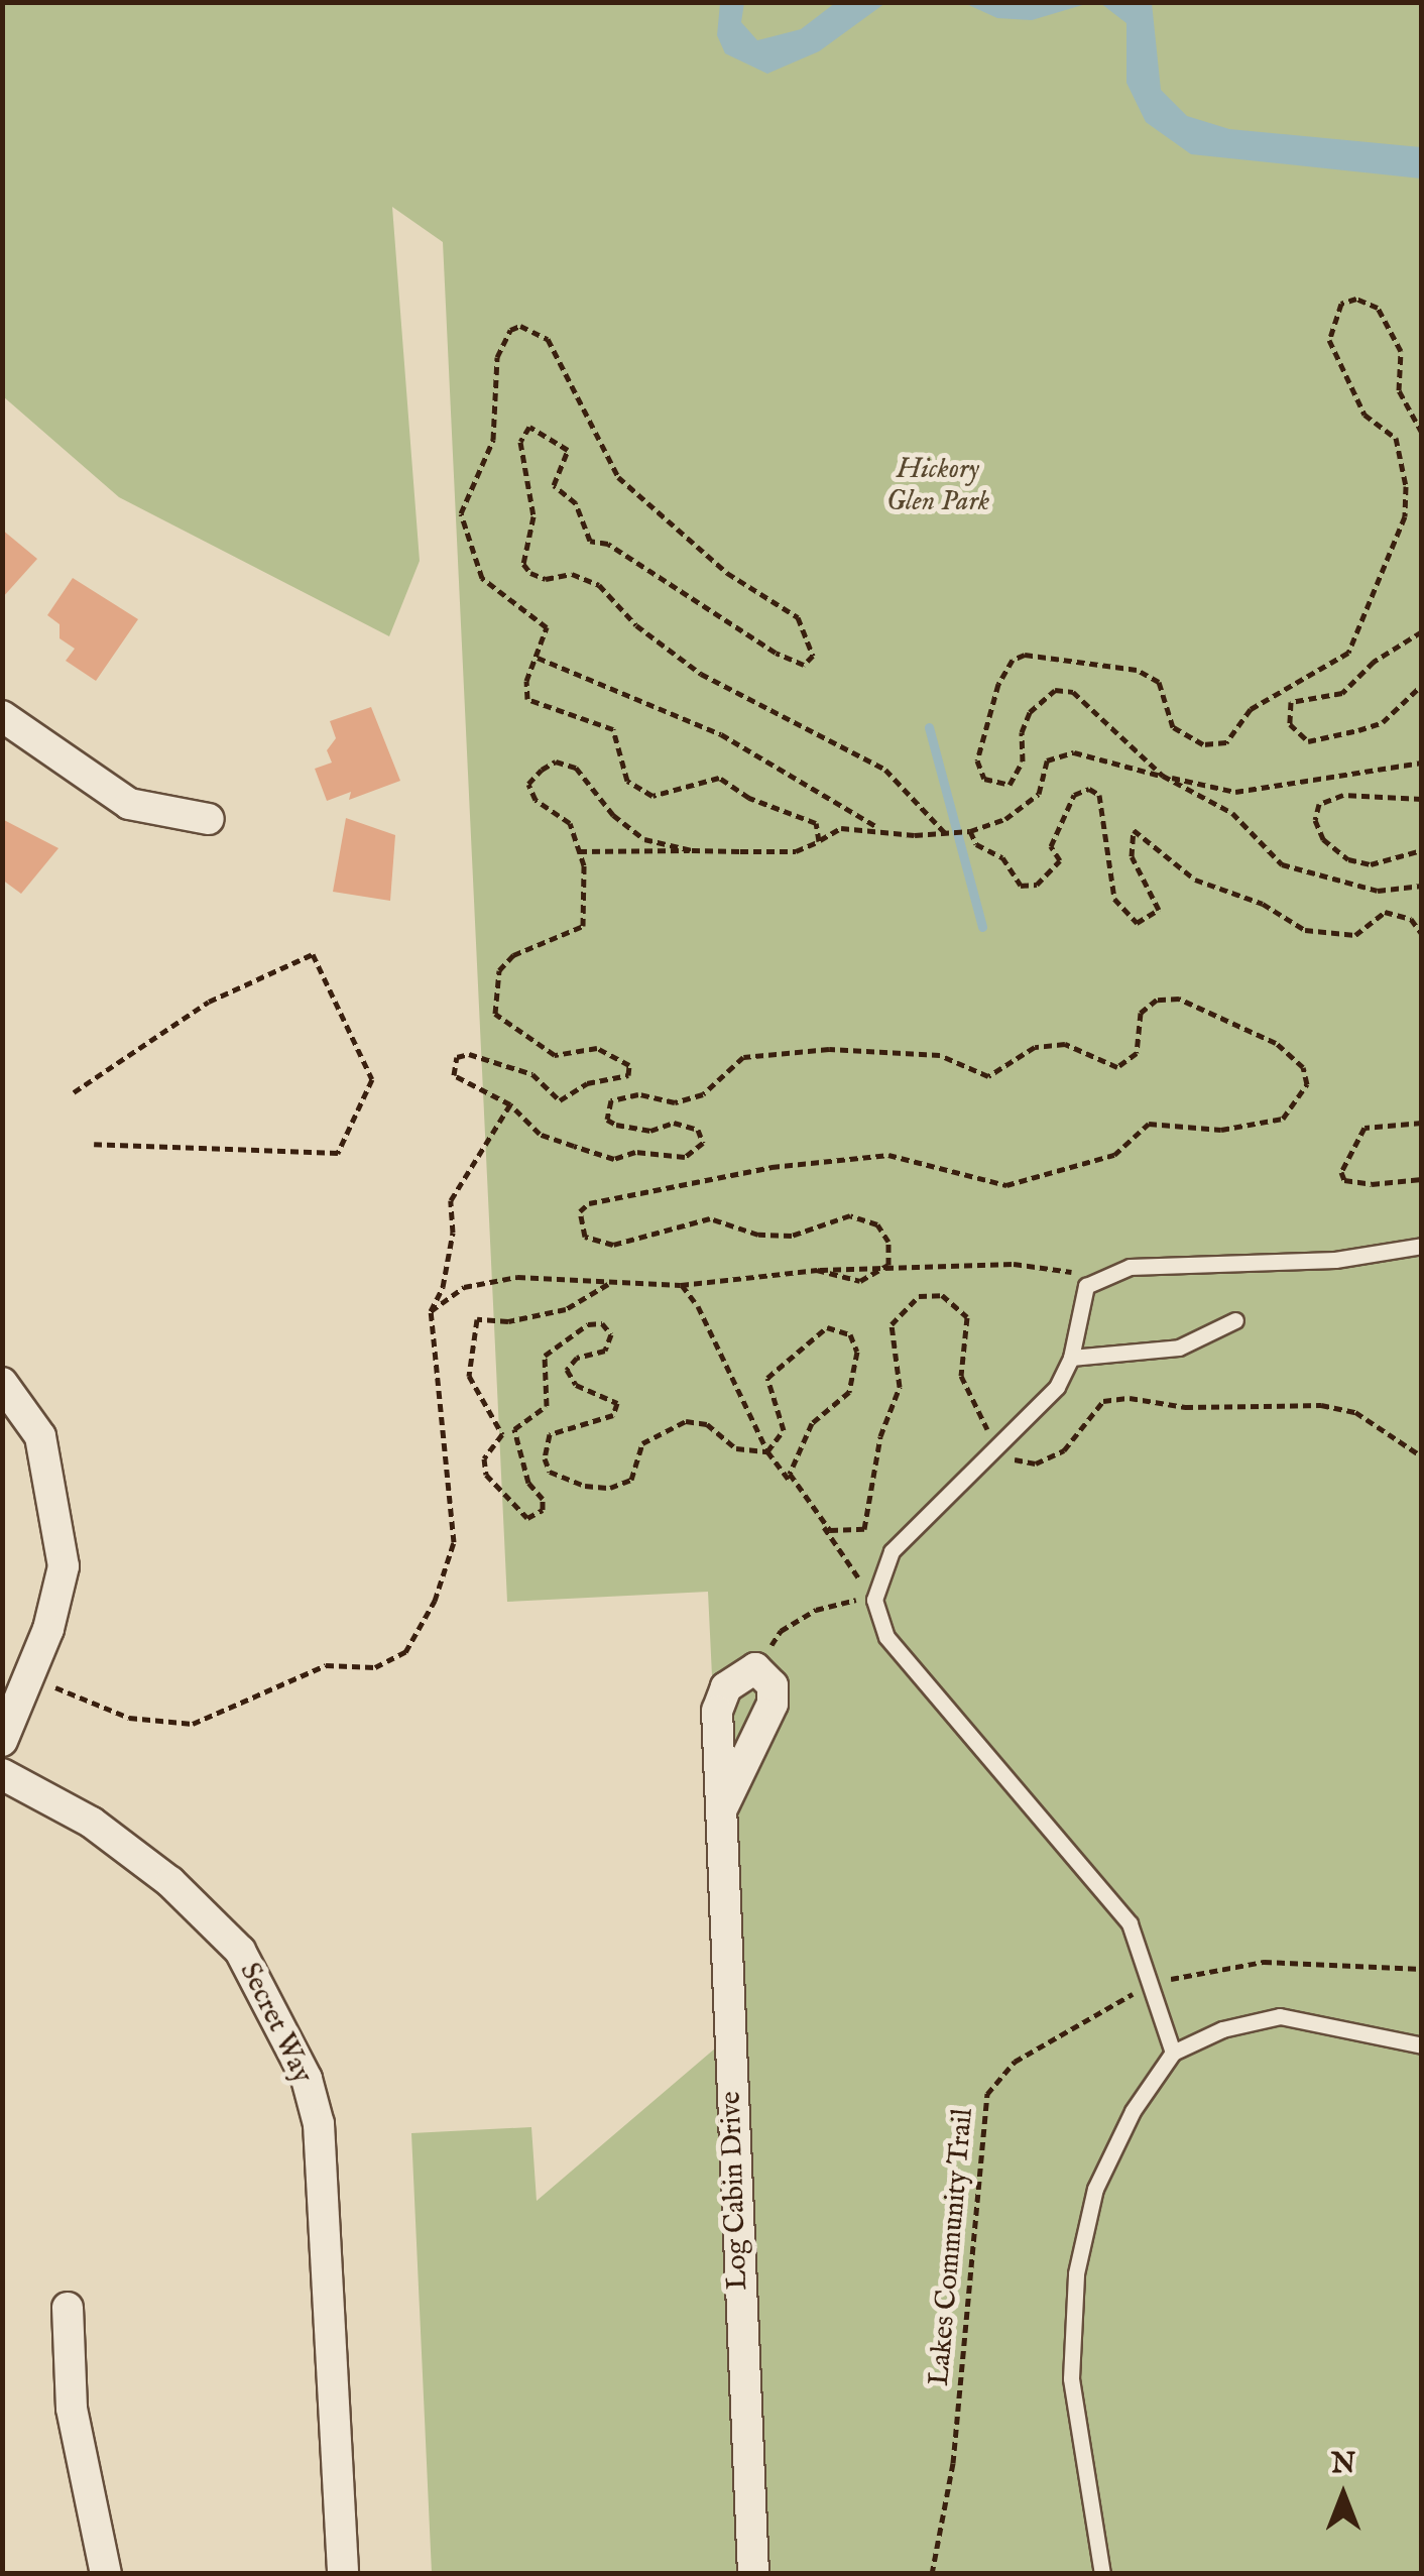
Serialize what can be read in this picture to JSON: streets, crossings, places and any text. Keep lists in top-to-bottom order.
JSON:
{
  "streets": {
    "street": ["Secret Way", "Log Cabin Drive"],
    "path": ["Lakes Community Trail"]
  },
  "parks": ["Hickory Glen Park"],
  "north": "top"
}
